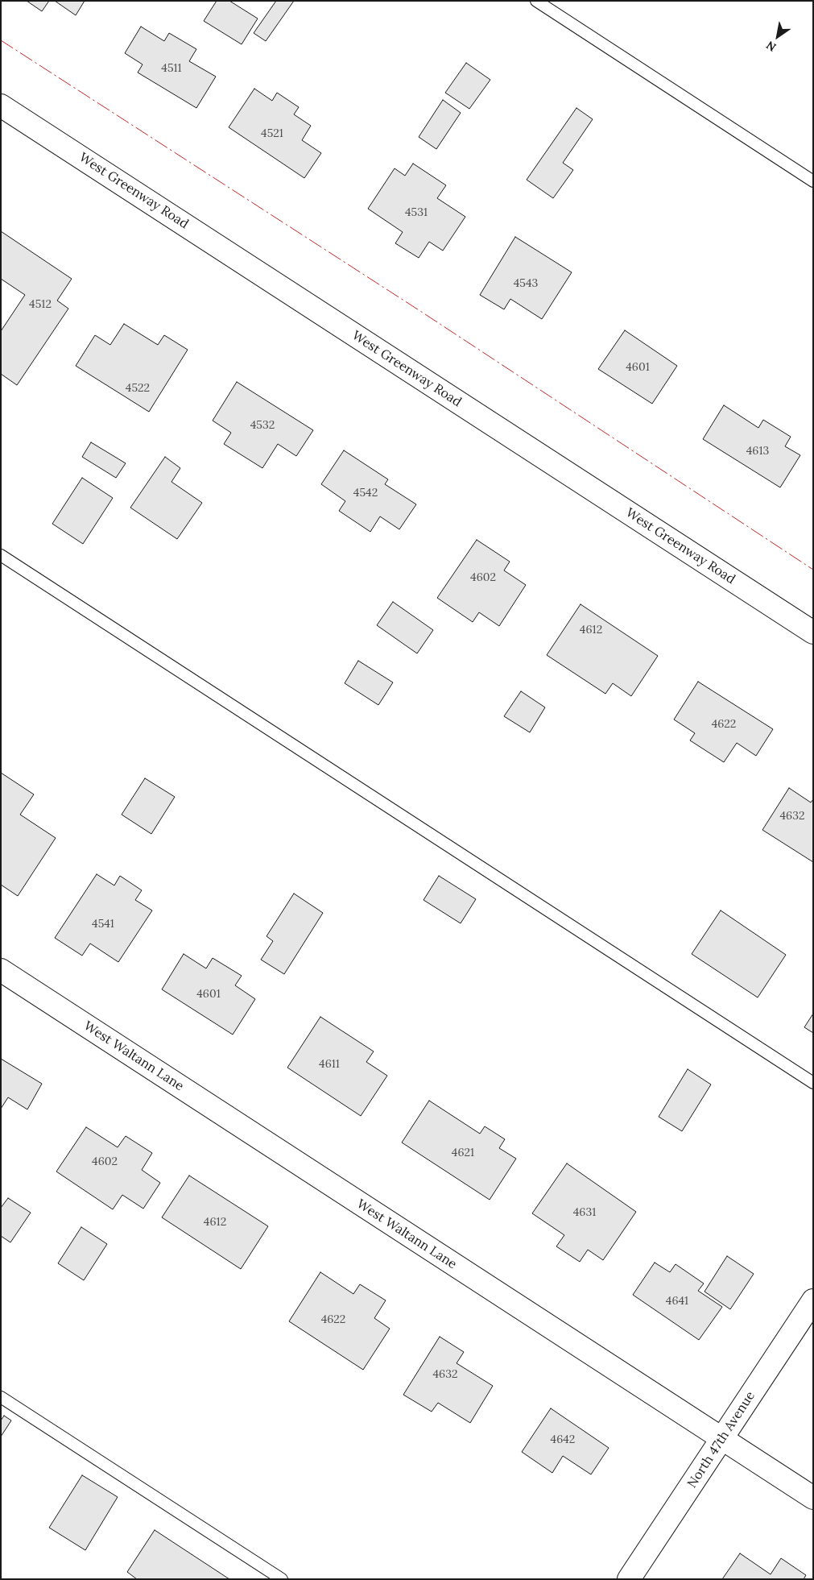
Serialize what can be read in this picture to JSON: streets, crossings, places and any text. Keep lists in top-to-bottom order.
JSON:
{
  "streets": {
    "street": ["West Greenway Road", "West Waltann Lane", "North 47th Avenue"]
  },
  "crossings": [
    ["West Waltann Lane", "North 47th Avenue"]
  ],
  "house_numbers": [
    "4511",
    "4521",
    "4531",
    "4543",
    "4512",
    "4601",
    "4522",
    "4532",
    "4613",
    "4542",
    "4602",
    "4612",
    "4622",
    "4632",
    "4541",
    "4601",
    "4611",
    "4621",
    "4602",
    "4631",
    "4612",
    "4641",
    "4622",
    "4632",
    "4642"
  ],
  "north": "bottom left"
}
